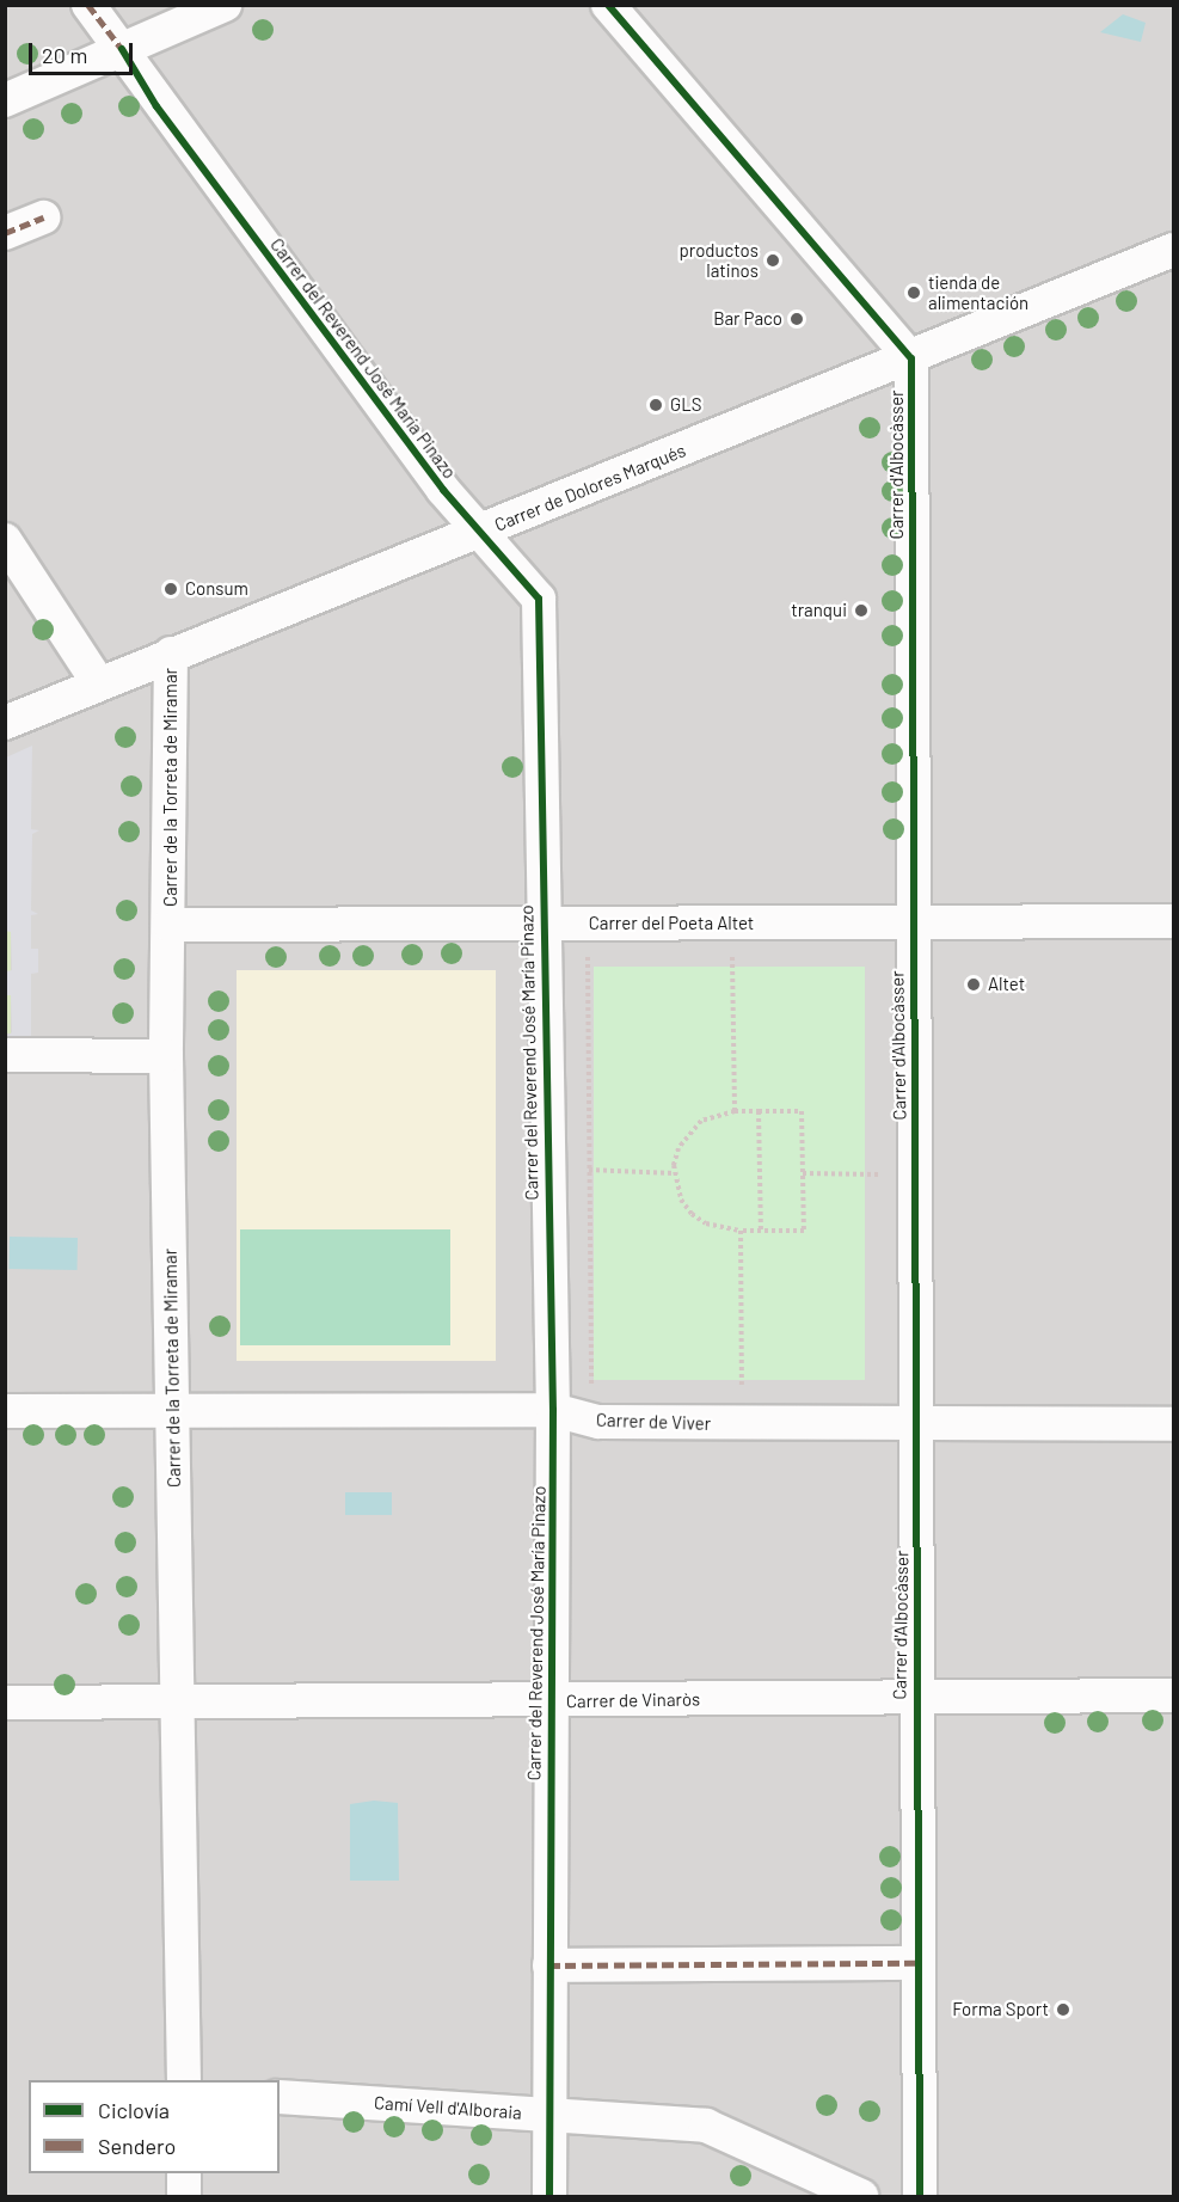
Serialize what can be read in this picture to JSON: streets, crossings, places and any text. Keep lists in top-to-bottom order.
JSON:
{
  "streets": {
    "street": [
      "Carrer del Reverend José María Pinazo",
      "Carrer d'Albocàsser",
      "Carrer de Dolores Marqués",
      "Carrer de la Torreta de Miramar",
      "Carrer del Poeta Altet",
      "Carrer de Viver",
      "Carrer de Vinaròs",
      "Camí Vell d'Alboraia"
    ]
  },
  "crossings": [
    ["Carrer del Reverend José María Pinazo", "Carrer de Dolores Marqués"],
    ["Carrer del Reverend José María Pinazo", "Carrer del Poeta Altet"],
    ["Carrer del Reverend José María Pinazo", "Carrer de Viver"],
    ["Carrer del Reverend José María Pinazo", "Carrer de Vinaròs"],
    ["Carrer del Reverend José María Pinazo", "Camí Vell d'Alboraia"],
    ["Carrer d'Albocàsser", "Carrer de Dolores Marqués"],
    ["Carrer d'Albocàsser", "Carrer del Poeta Altet"],
    ["Carrer d'Albocàsser", "Carrer de Viver"],
    ["Carrer d'Albocàsser", "Carrer de Vinaròs"],
    ["Carrer de Dolores Marqués", "Carrer de la Torreta de Miramar"],
    ["Carrer de la Torreta de Miramar", "Carrer del Poeta Altet"],
    ["Carrer de la Torreta de Miramar", "Carrer de Viver"],
    ["Carrer de la Torreta de Miramar", "Carrer de Vinaròs"]
  ],
  "places": [
    "productos latinos",
    "tienda de alimentación",
    "Bar Paco",
    "GLS",
    "Consum",
    "tranqui",
    "Altet",
    "Forma Sport"
  ],
  "legend": ["Ciclovía", "Sendero"],
  "scale_bar": "20 m"
}
